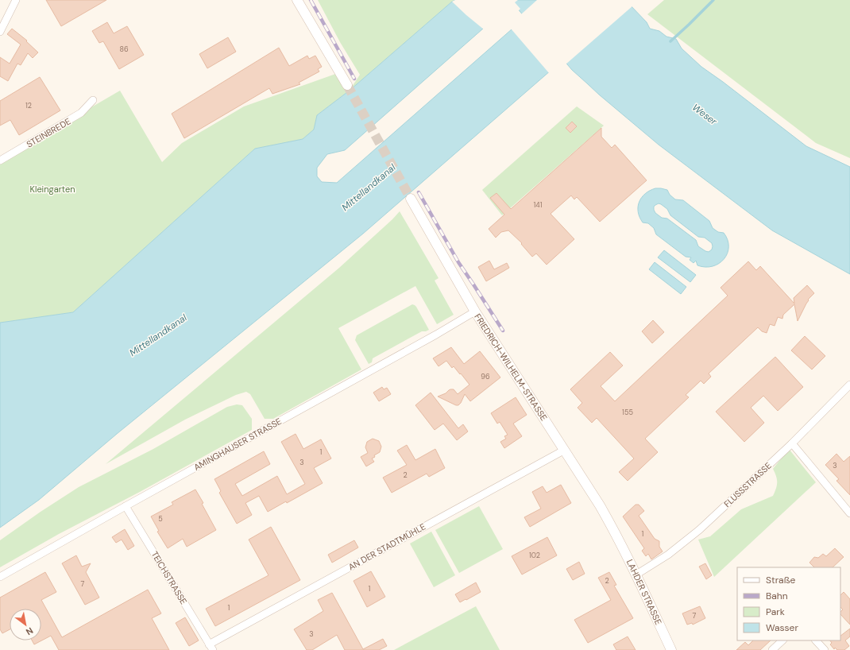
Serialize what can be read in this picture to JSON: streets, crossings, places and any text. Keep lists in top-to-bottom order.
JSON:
{
  "streets": {
    "street": [
      "STEINBREDE",
      "FRIEDRICH-WILHELM-STRASSE",
      "AMINGHAUSER STRASSE",
      "FLUSSSTRASSE",
      "AN DER STADTMÜHLE",
      "TEICHSTRASSE",
      "LAHDER STRASSE"
    ]
  },
  "crossings": [
    ["FRIEDRICH-WILHELM-STRASSE", "AMINGHAUSER STRASSE"],
    ["FRIEDRICH-WILHELM-STRASSE", "AN DER STADTMÜHLE"],
    ["FRIEDRICH-WILHELM-STRASSE", "LAHDER STRASSE"],
    ["AMINGHAUSER STRASSE", "TEICHSTRASSE"],
    ["FLUSSSTRASSE", "LAHDER STRASSE"],
    ["AN DER STADTMÜHLE", "TEICHSTRASSE"]
  ],
  "water": ["Weser", "Mittellandkanal"],
  "parks": ["Kleingarten"],
  "house_numbers": [
    "86",
    "12",
    "141",
    "96",
    "155",
    "1",
    "3",
    "3",
    "2",
    "5",
    "1",
    "102",
    "2",
    "7",
    "1",
    "1",
    "7",
    "3"
  ],
  "legend": [
    "Straße",
    "Bahn",
    "Park",
    "Wasser"
  ],
  "north": "bottom right"
}
